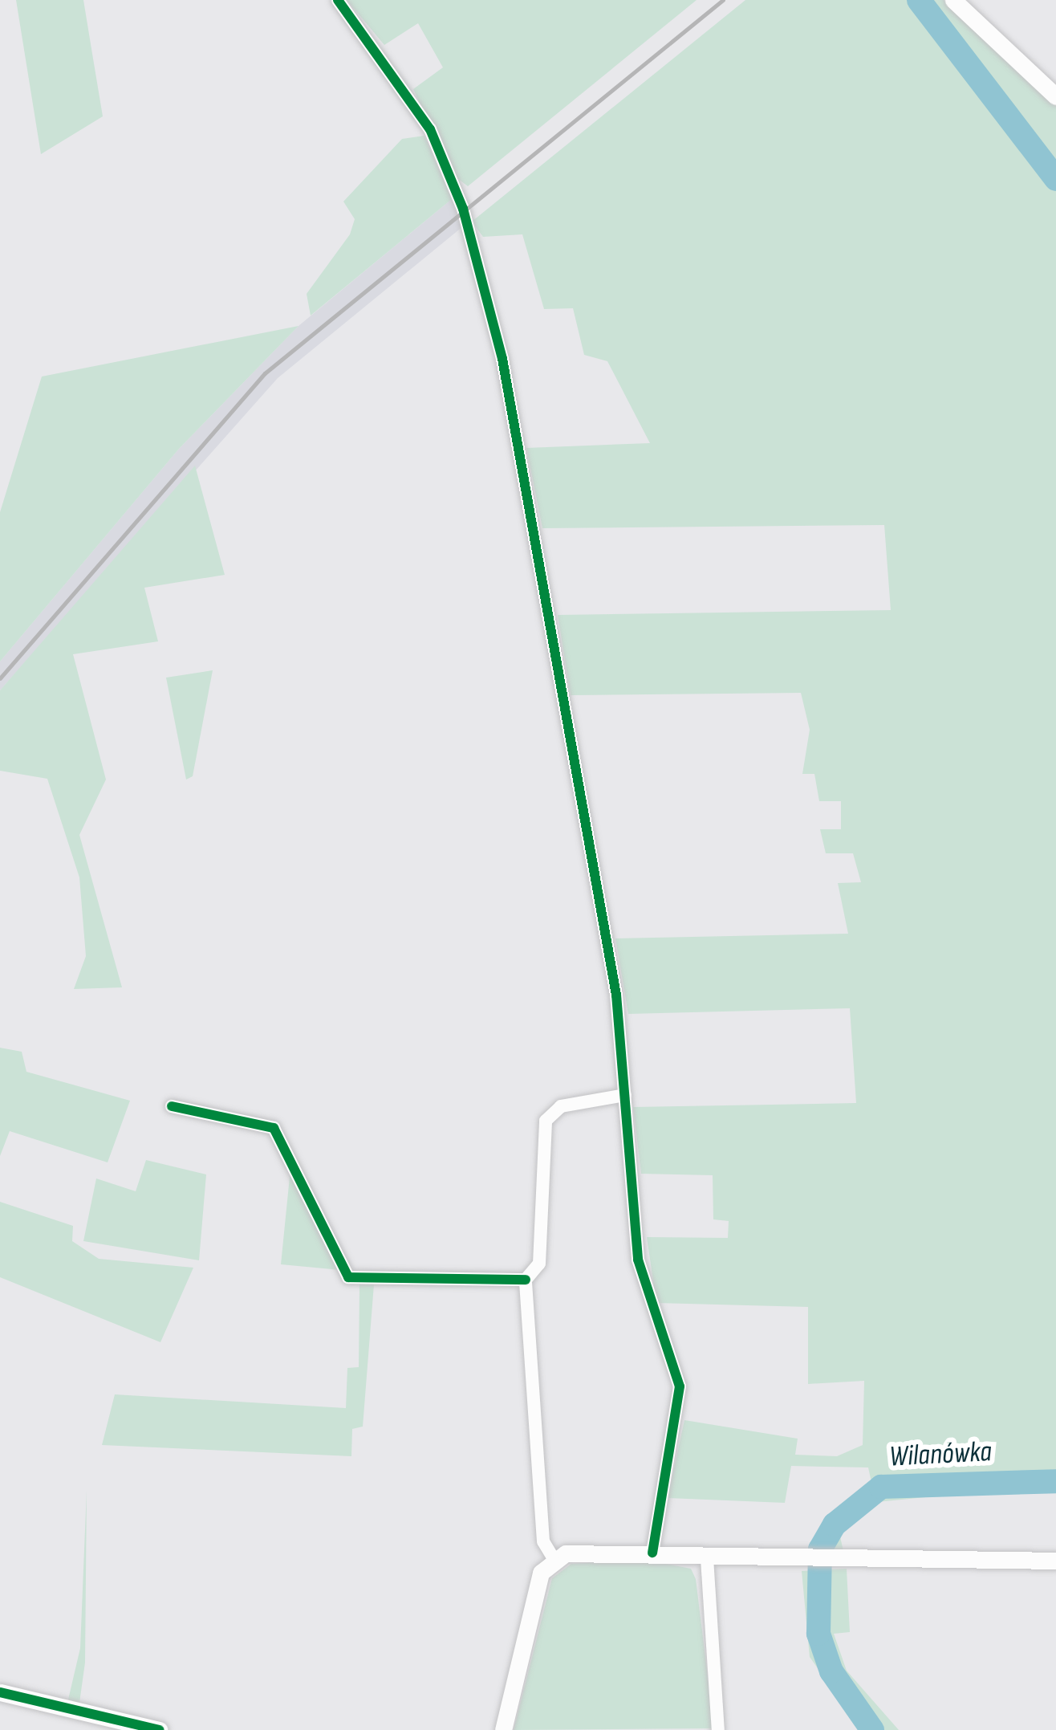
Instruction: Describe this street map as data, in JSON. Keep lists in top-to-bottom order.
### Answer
{
  "water": ["Wilanówka"]
}
